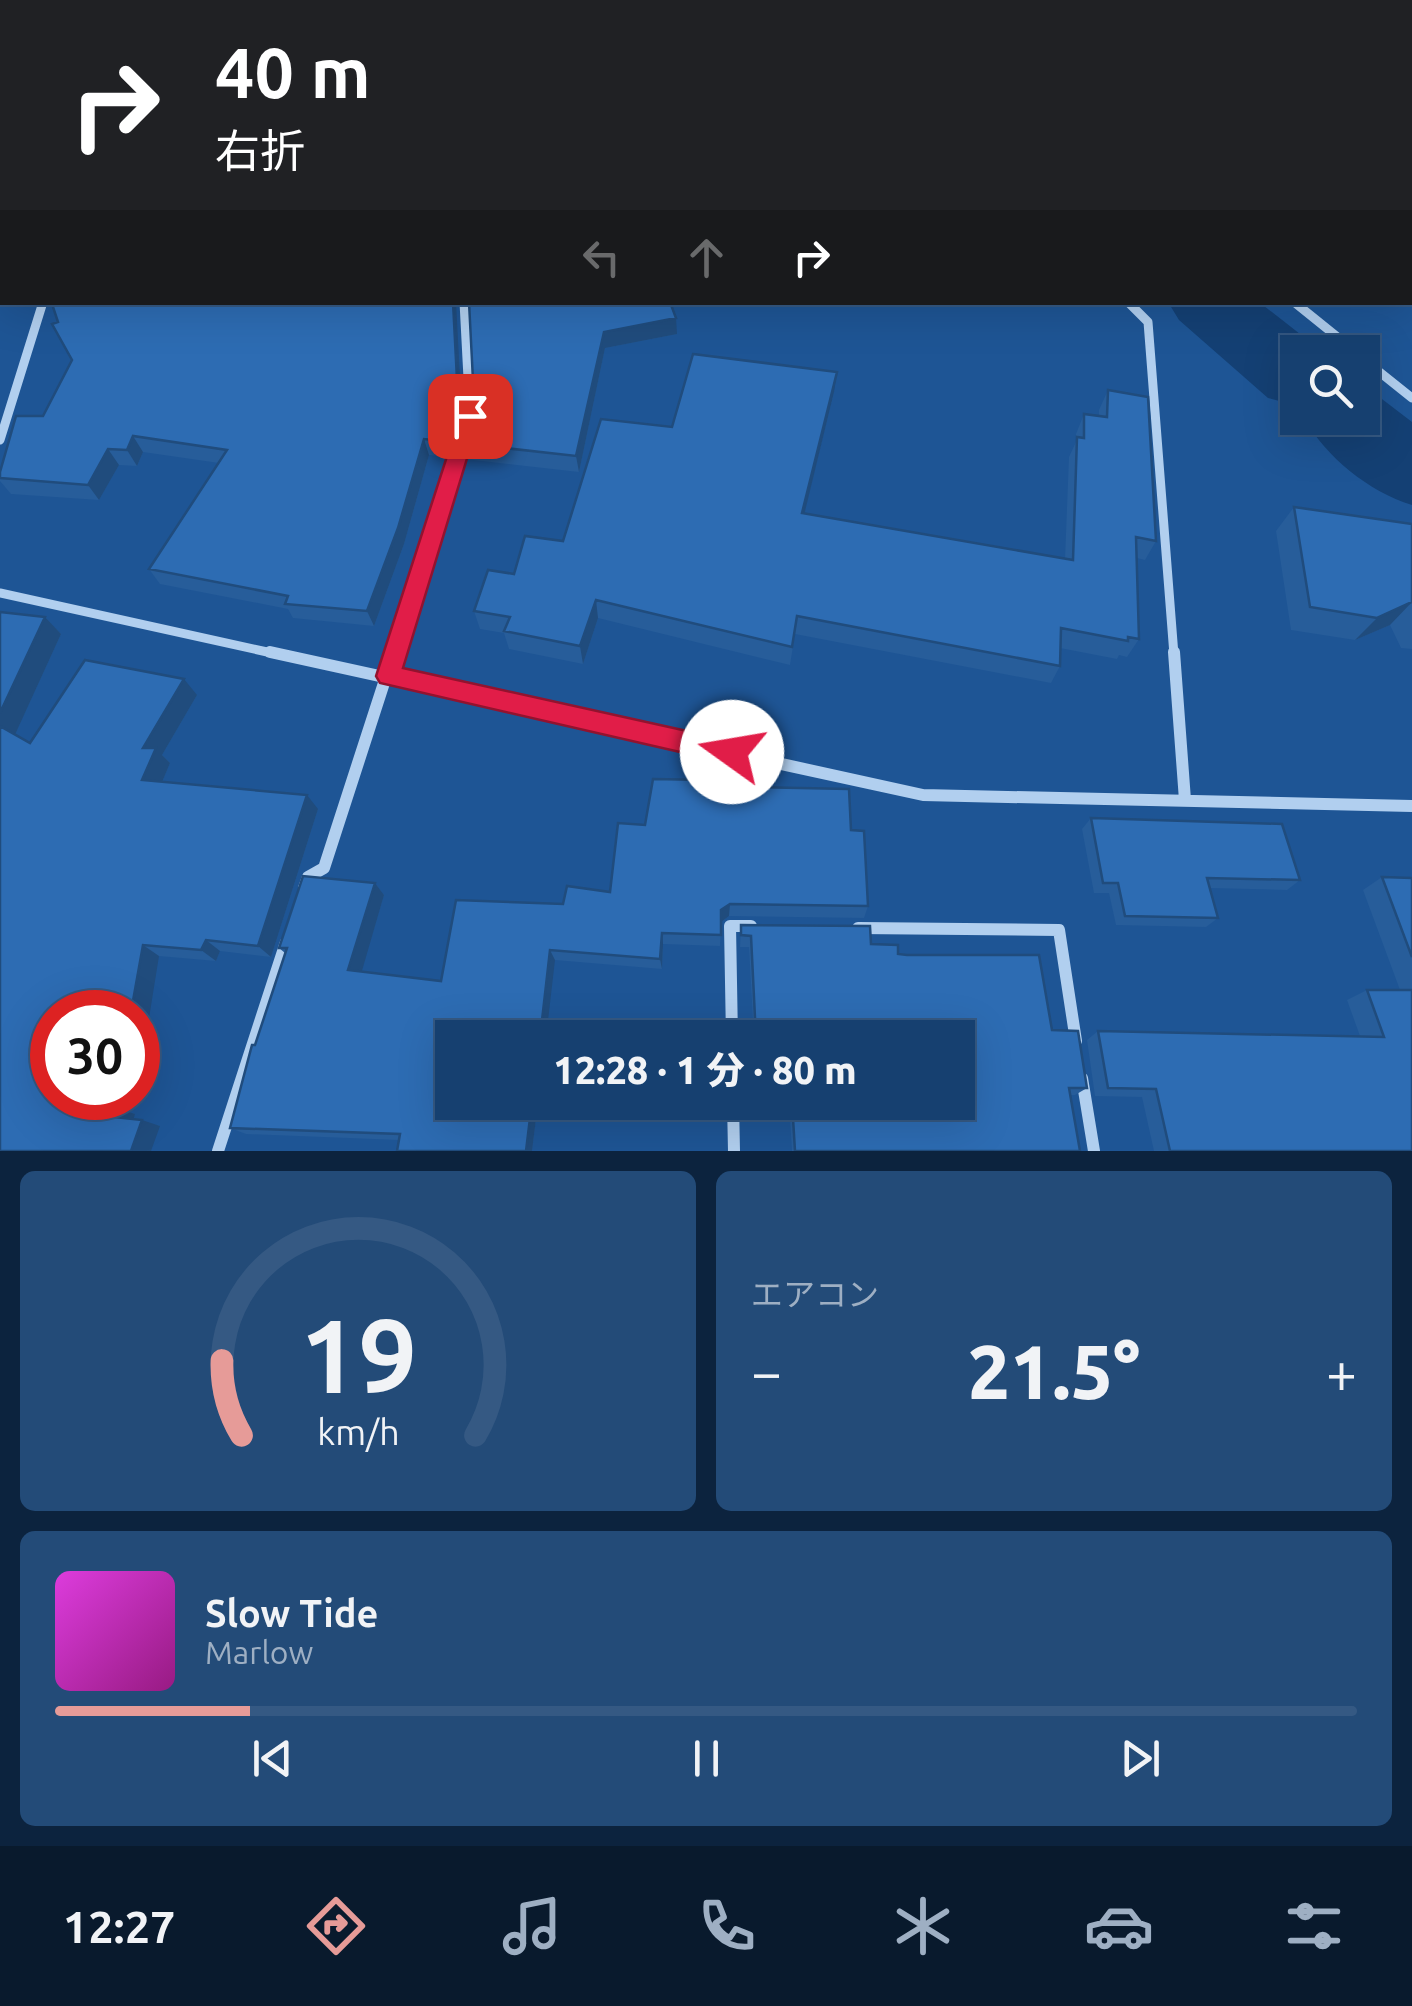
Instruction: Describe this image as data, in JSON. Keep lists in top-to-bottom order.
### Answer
{
  "page": {
    "turn": ["40 m", "右折"],
    "limit": "30",
    "trip": "12:28 · 1 分 · 80 m",
    "tile": "エアコン",
    "heat": ["−", "21.5°", "+"],
    "song": ["Slow Tide", "Marlow"],
    "tabs": "12:27",
    "gauge": ["19", "km/h"]
  }
}
